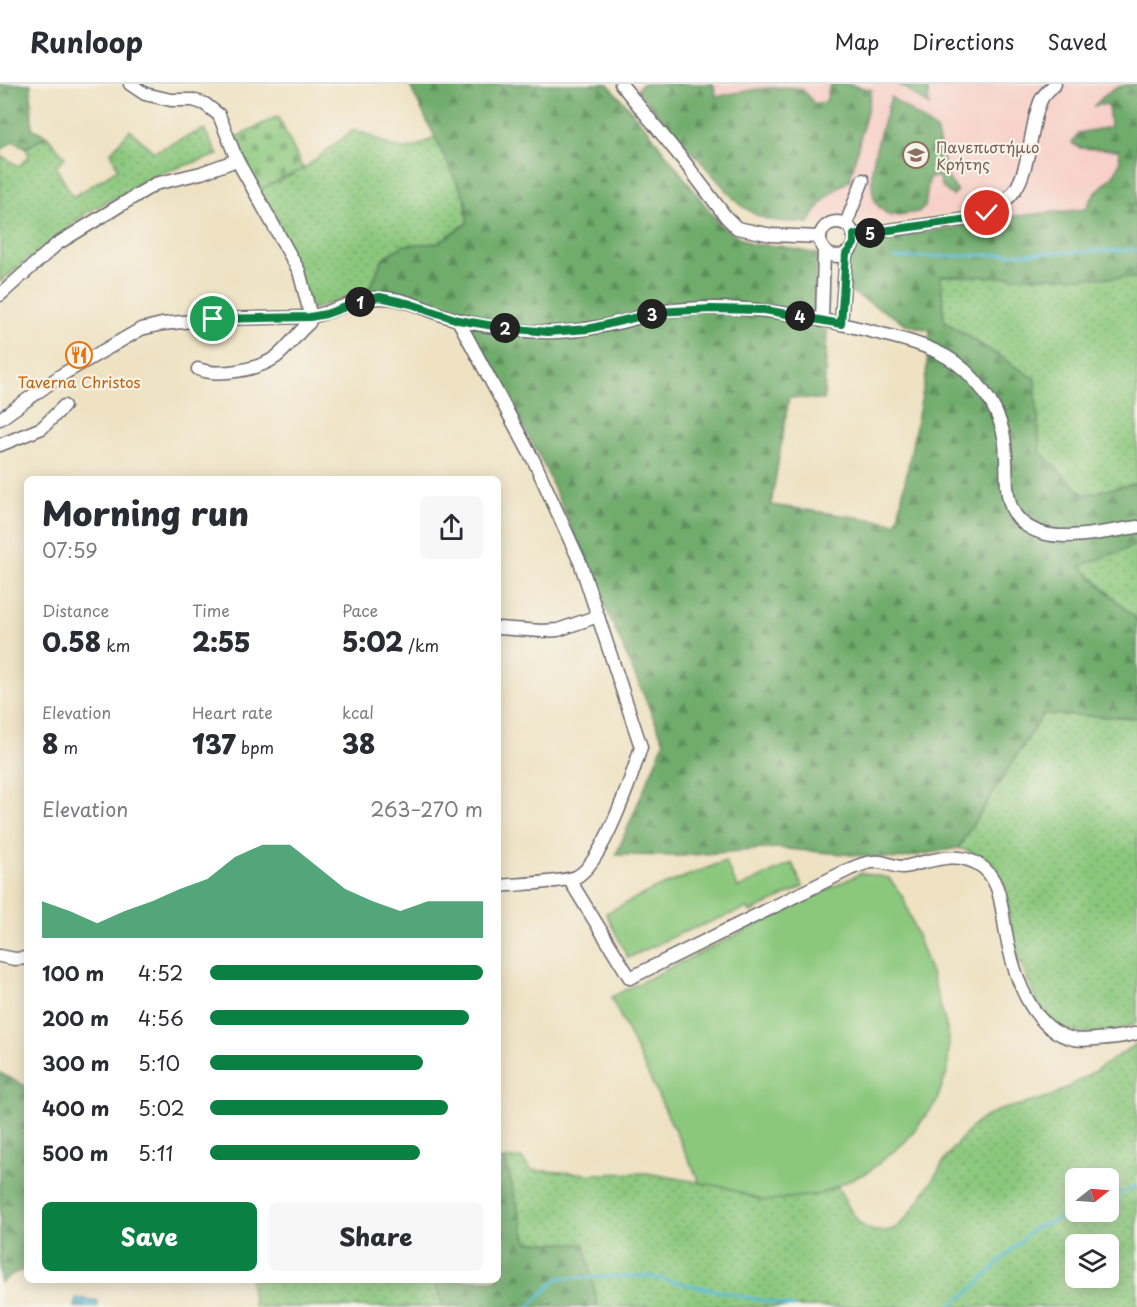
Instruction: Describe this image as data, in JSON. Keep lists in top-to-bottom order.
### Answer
{
  "places": {
    "school or university": ["Πανεπιστήμιο Κρήτης"],
    "restaurant": ["Taverna Christos"]
  },
  "north": "right",
  "page": {
    "header": "Runloop",
    "nav": ["Map", "Directions", "Saved"],
    "pins": [
      "5",
      "1",
      "3",
      "4",
      "2"
    ],
    "heading": ["Morning run", "07:59"],
    "stats": [
      ["Distance", "0.58 km"],
      ["Time", "2:55"],
      ["Pace", "5:02 /km"],
      ["Elevation", "8 m"],
      ["Heart rate", "137 bpm"],
      ["kcal", "38"]
    ],
    "chart": ["Elevation", "263–270 m"],
    "list": [
      {
        "name": "100 m",
        "note": "4:52"
      },
      {
        "name": "200 m",
        "note": "4:56"
      },
      {
        "name": "300 m",
        "note": "5:10"
      },
      {
        "name": "400 m",
        "note": "5:02"
      },
      {
        "name": "500 m",
        "note": "5:11"
      }
    ],
    "buttons": ["Save", "Share"]
  }
}
